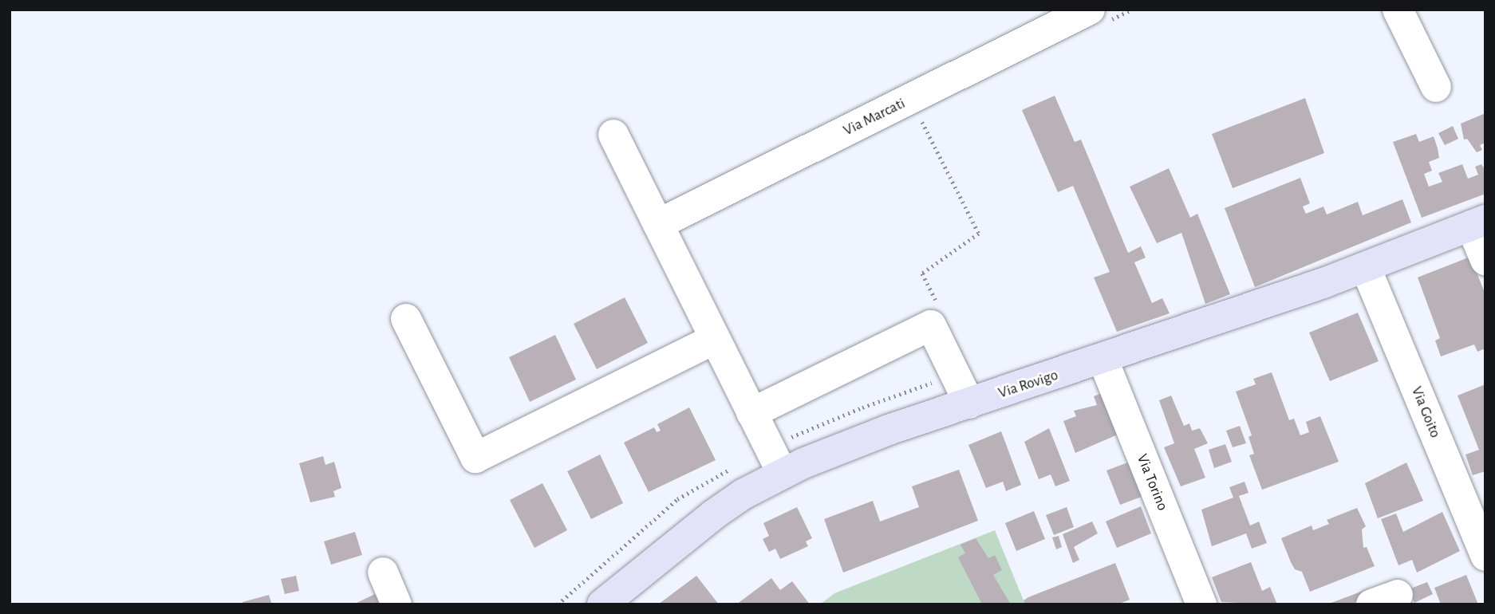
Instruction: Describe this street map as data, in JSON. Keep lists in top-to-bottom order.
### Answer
{
  "streets": {
    "main road": ["Via Rovigo"],
    "street": ["Via Marcati", "Via Goito", "Via Torino"]
  },
  "crossings": [
    ["Via Rovigo", "Via Goito"],
    ["Via Rovigo", "Via Torino"]
  ]
}
